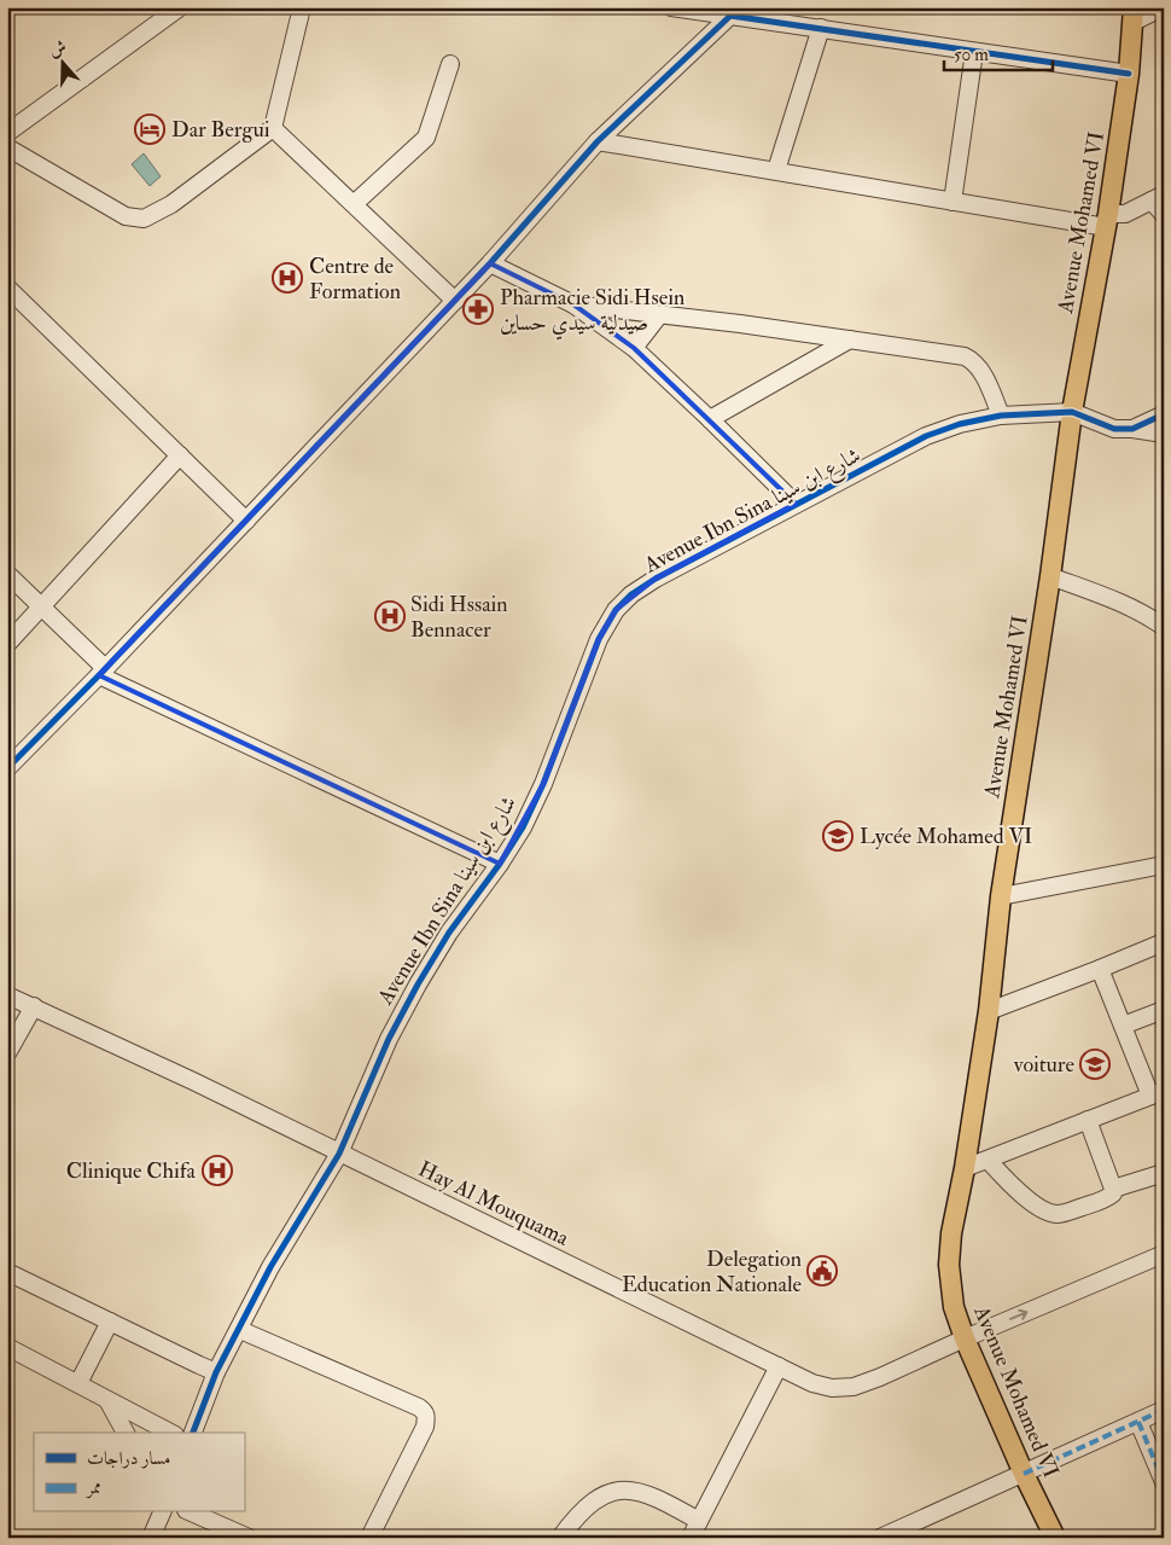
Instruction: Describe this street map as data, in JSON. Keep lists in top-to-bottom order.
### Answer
{
  "streets": {
    "main road": ["Avenue Mohamed VI"],
    "street": ["Avenue Ibn Sina شارع ابن سينا", "Hay Al Mouquama"]
  },
  "crossings": [
    ["Avenue Mohamed VI", "Avenue Ibn Sina شارع ابن سينا"],
    ["Avenue Mohamed VI", "Hay Al Mouquama"],
    ["Avenue Ibn Sina شارع ابن سينا", "Hay Al Mouquama"]
  ],
  "places": {
    "hotel": ["Dar Bergui"],
    "hospital": ["Centre de Formation", "Sidi Hssain Bennacer", "Clinique Chifa"],
    "pharmacy": ["Pharmacie Sidi Hsein صيدلية سيدي حساين"],
    "school or university": ["Lycée Mohamed VI", "voiture"],
    "public building": ["Delegation Education Nationale"]
  },
  "legend": ["مسار دراجات", "ممر"],
  "scale_bar": "50 m",
  "north": "top"
}
